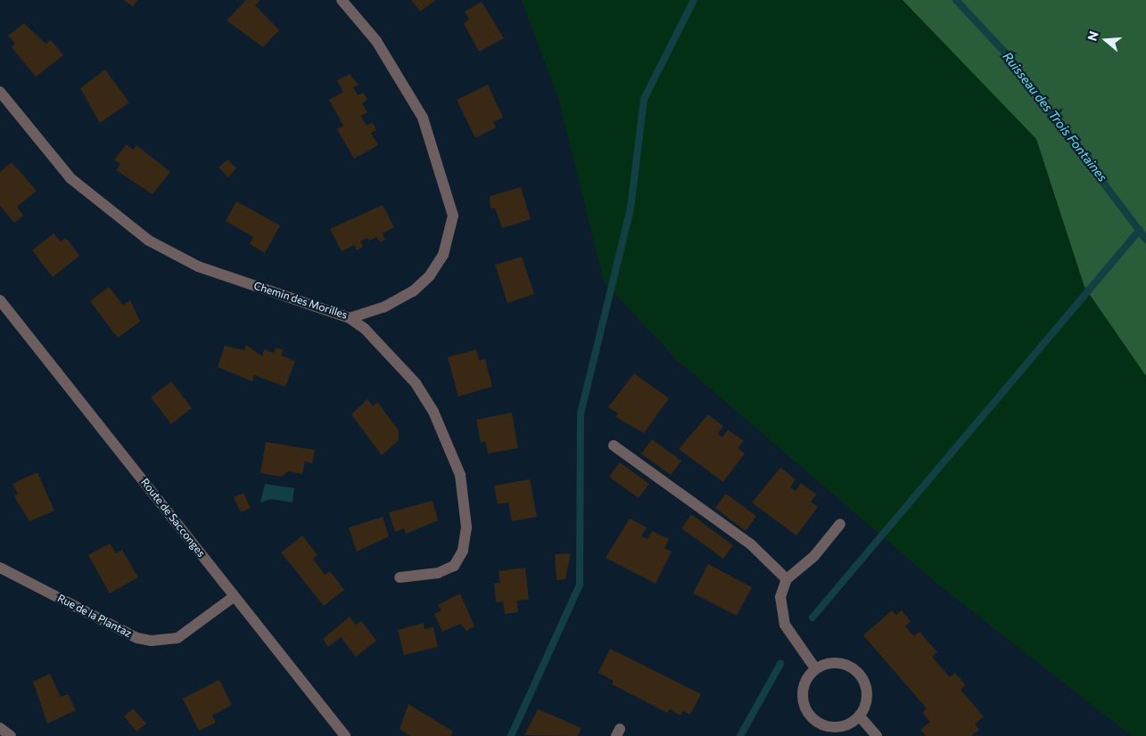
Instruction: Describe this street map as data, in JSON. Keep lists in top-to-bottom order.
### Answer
{
  "streets": {
    "street": ["Chemin des Morilles", "Route de Sacconges", "Rue de la Plantaz"]
  },
  "crossings": [
    ["Route de Sacconges", "Rue de la Plantaz"]
  ],
  "water": ["Ruisseau des Trois Fontaines"],
  "north": "left"
}
